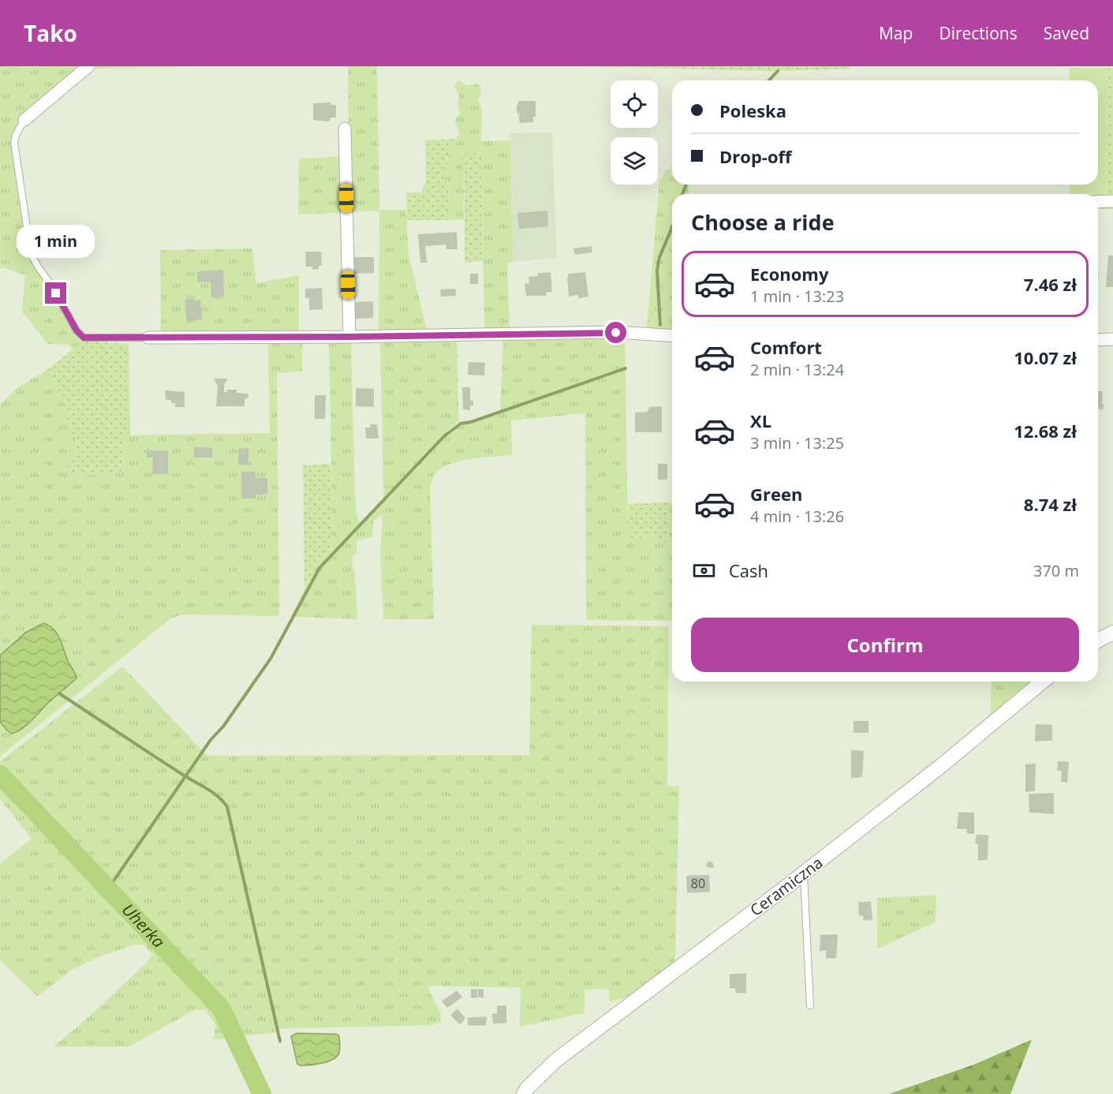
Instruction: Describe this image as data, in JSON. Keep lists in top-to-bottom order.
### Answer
{
  "streets": {
    "street": ["Ceramiczna"]
  },
  "water": ["Uherka"],
  "house_numbers": ["80"],
  "page": {
    "header": "Tako",
    "nav": ["Map", "Directions", "Saved"],
    "banner": ["Poleska", "Drop-off"],
    "heading": "Choose a ride",
    "bubble": "1 min",
    "list": [
      {
        "name": "Economy",
        "note": "1 min · 13:23",
        "value": "7.46 zł"
      },
      {
        "name": "Comfort",
        "note": "2 min · 13:24",
        "value": "10.07 zł"
      },
      {
        "name": "XL",
        "note": "3 min · 13:25",
        "value": "12.68 zł"
      },
      {
        "name": "Green",
        "note": "4 min · 13:26",
        "value": "8.74 zł"
      }
    ],
    "pay": ["Cash", "370 m"],
    "buttons": "Confirm"
  }
}
